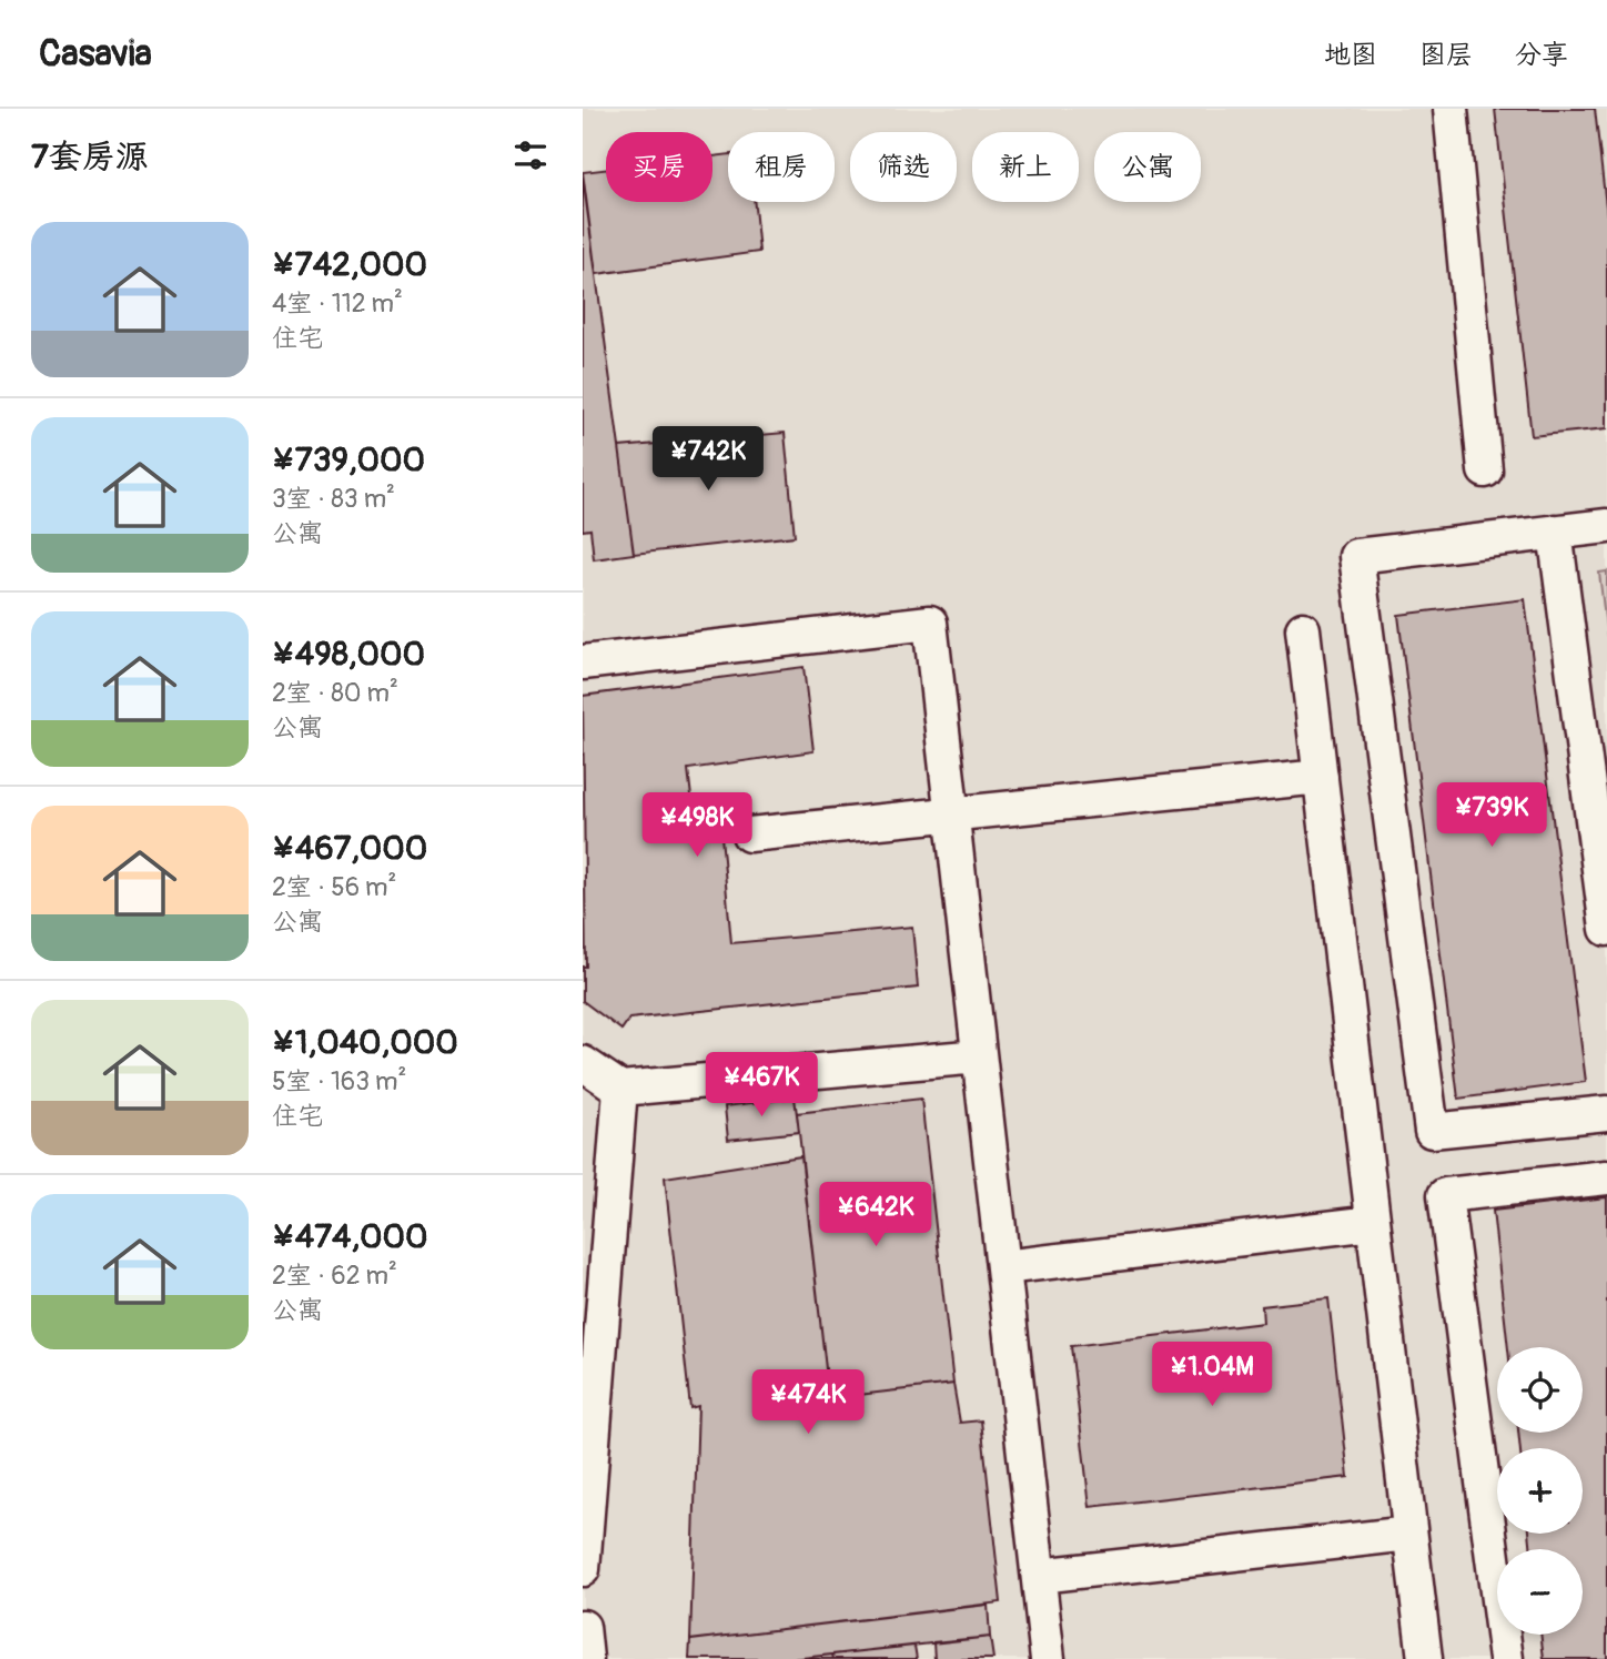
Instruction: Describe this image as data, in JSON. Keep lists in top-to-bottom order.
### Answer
{
  "page": {
    "header": "Casavia",
    "nav": ["地图", "图层", "分享"],
    "heading": "7套房源",
    "chip": [
      "买房",
      "租房",
      "筛选",
      "新上",
      "公寓"
    ],
    "list": [
      {
        "name": "¥742,000",
        "note": "4室 · 112 m² · 住宅"
      },
      {
        "name": "¥739,000",
        "note": "3室 · 83 m² · 公寓"
      },
      {
        "name": "¥498,000",
        "note": "2室 · 80 m² · 公寓"
      },
      {
        "name": "¥467,000",
        "note": "2室 · 56 m² · 公寓"
      },
      {
        "name": "¥1,040,000",
        "note": "5室 · 163 m² · 住宅"
      },
      {
        "name": "¥474,000",
        "note": "2室 · 62 m² · 公寓"
      }
    ],
    "price": [
      "¥742K",
      "¥739K",
      "¥498K",
      "¥467K",
      "¥642K",
      "¥1.04M",
      "¥474K"
    ],
    "map_buttons": ["+", "−"]
  }
}
